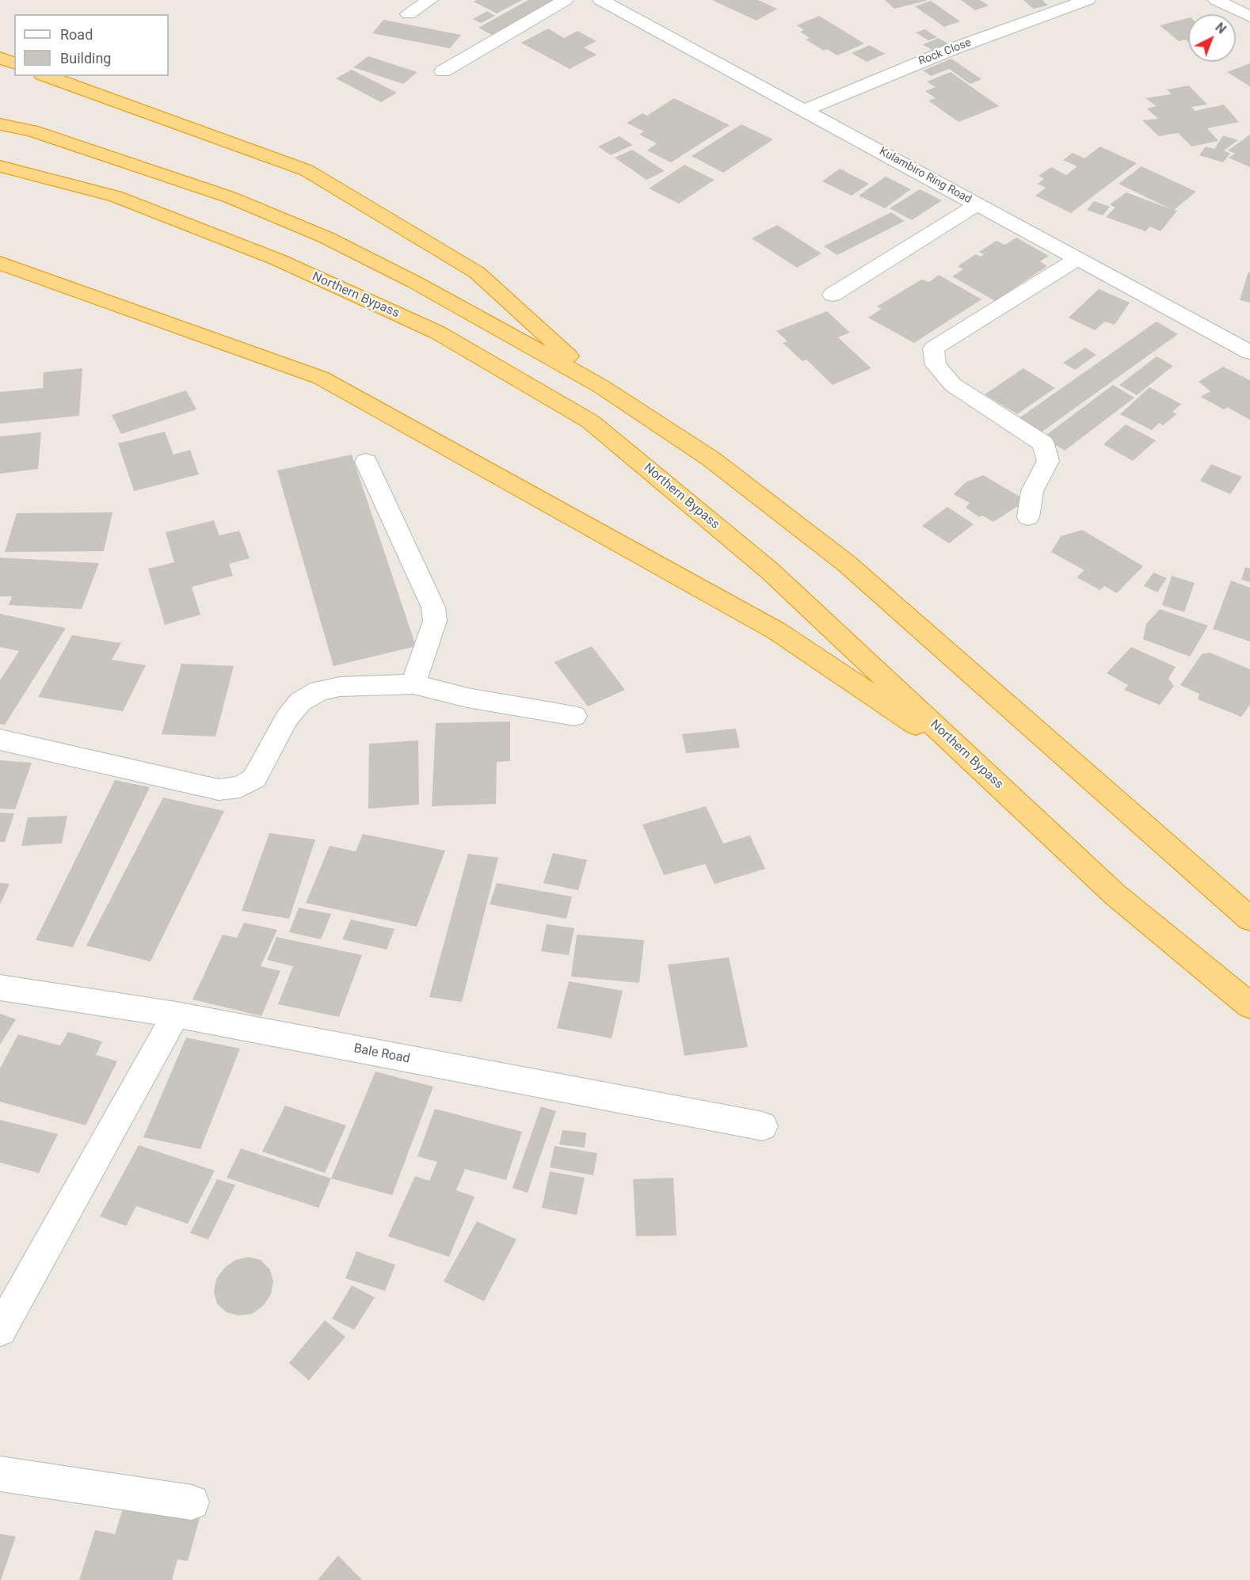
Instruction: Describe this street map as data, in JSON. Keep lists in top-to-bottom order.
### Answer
{
  "streets": {
    "highway": ["Northern Bypass"],
    "street": ["Rock Close", "Kulambiro Ring Road", "Bale Road"]
  },
  "crossings": [
    ["Rock Close", "Kulambiro Ring Road"]
  ],
  "legend": ["Road", "Building"],
  "north": "top right"
}
